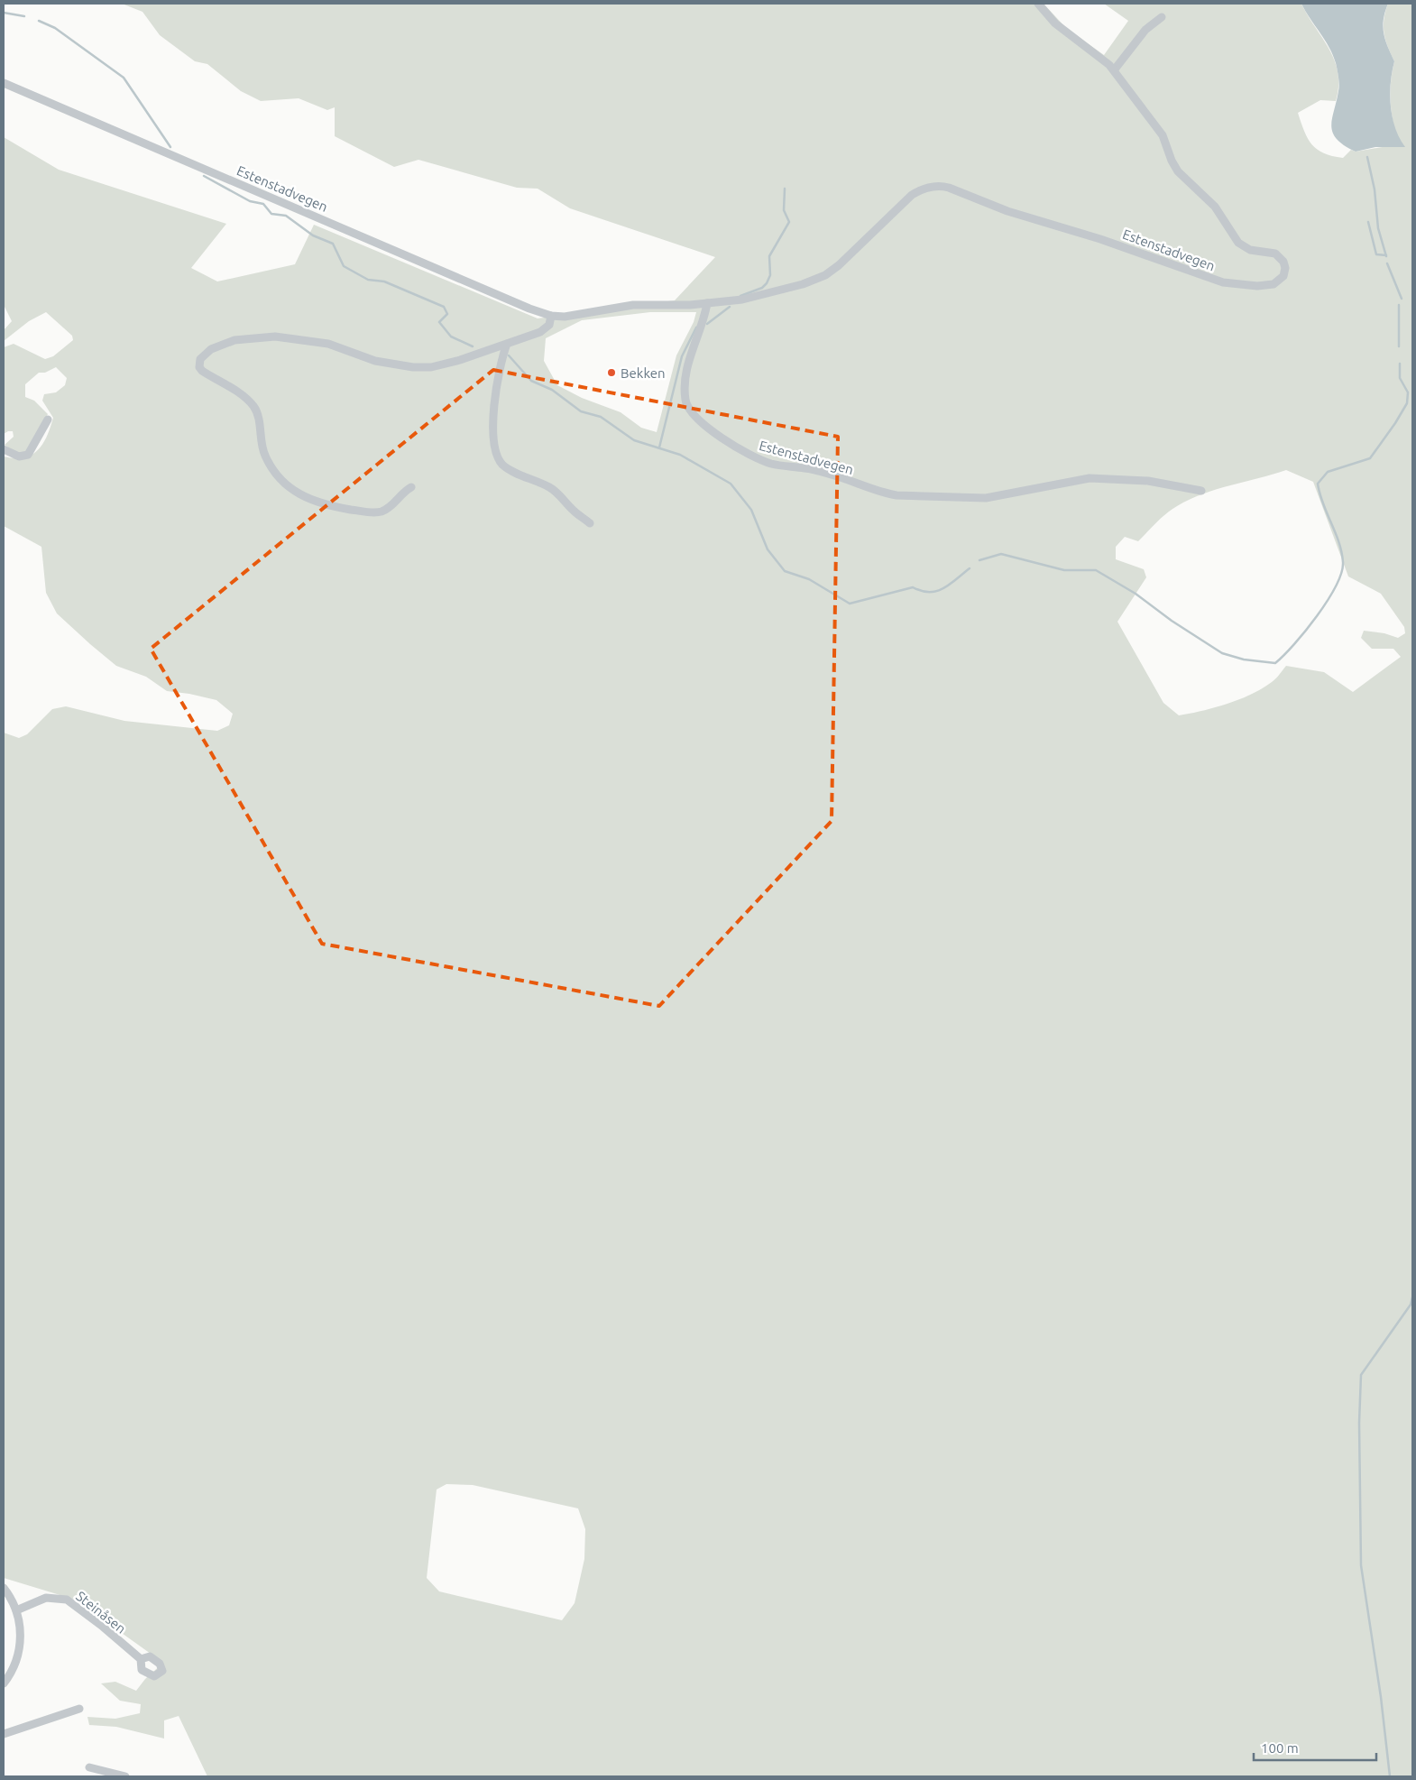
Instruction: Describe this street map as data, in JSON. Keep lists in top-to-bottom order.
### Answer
{
  "streets": {
    "street": ["Estenstadvegen", "Steinåsen"]
  },
  "places": ["Bekken"],
  "scale_bar": "100 m"
}
